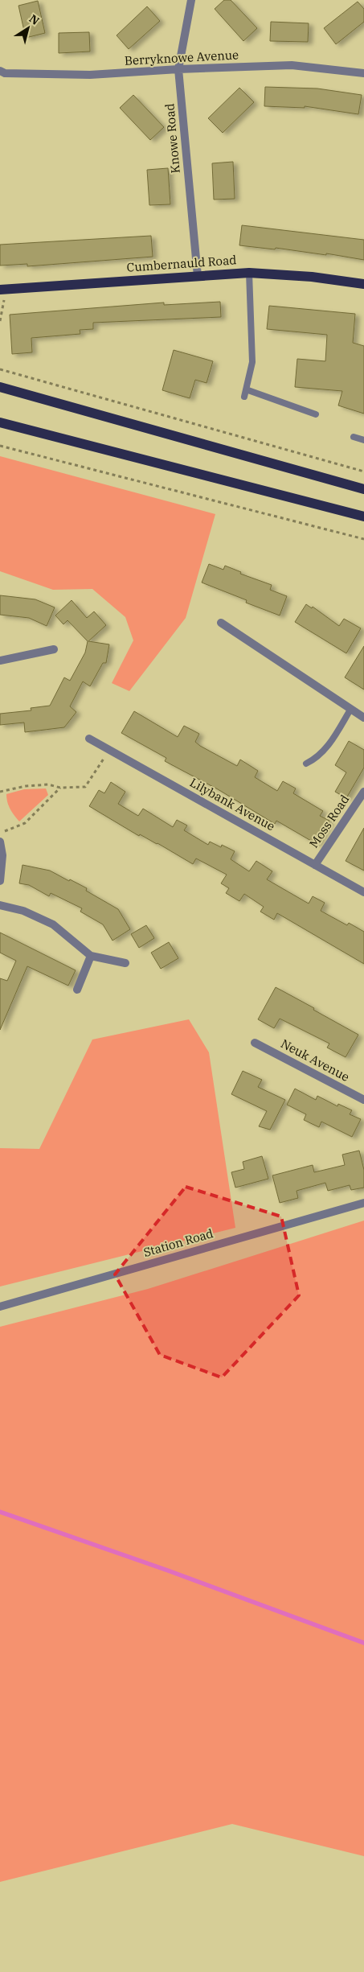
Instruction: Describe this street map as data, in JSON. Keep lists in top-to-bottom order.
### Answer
{
  "streets": {
    "main road": ["Cumbernauld Road"],
    "street": [
      "Berryknowe Avenue",
      "Knowe Road",
      "Lilybank Avenue",
      "Moss Road",
      "Neuk Avenue",
      "Station Road"
    ]
  },
  "crossings": [
    ["Berryknowe Avenue", "Knowe Road"],
    ["Knowe Road", "Cumbernauld Road"],
    ["Lilybank Avenue", "Moss Road"]
  ],
  "north": "top right"
}
